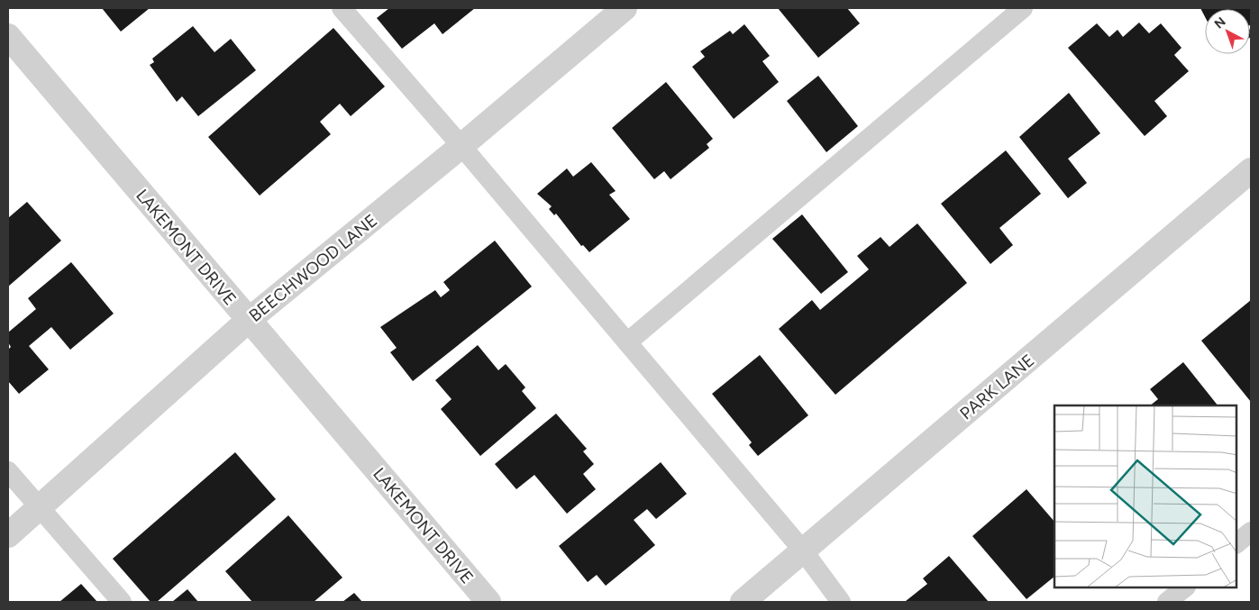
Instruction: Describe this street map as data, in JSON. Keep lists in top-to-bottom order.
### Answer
{
  "streets": {
    "street": ["LAKEMONT DRIVE", "BEECHWOOD LANE", "PARK LANE"]
  },
  "crossings": [
    ["LAKEMONT DRIVE", "BEECHWOOD LANE"]
  ],
  "north": "top left"
}
